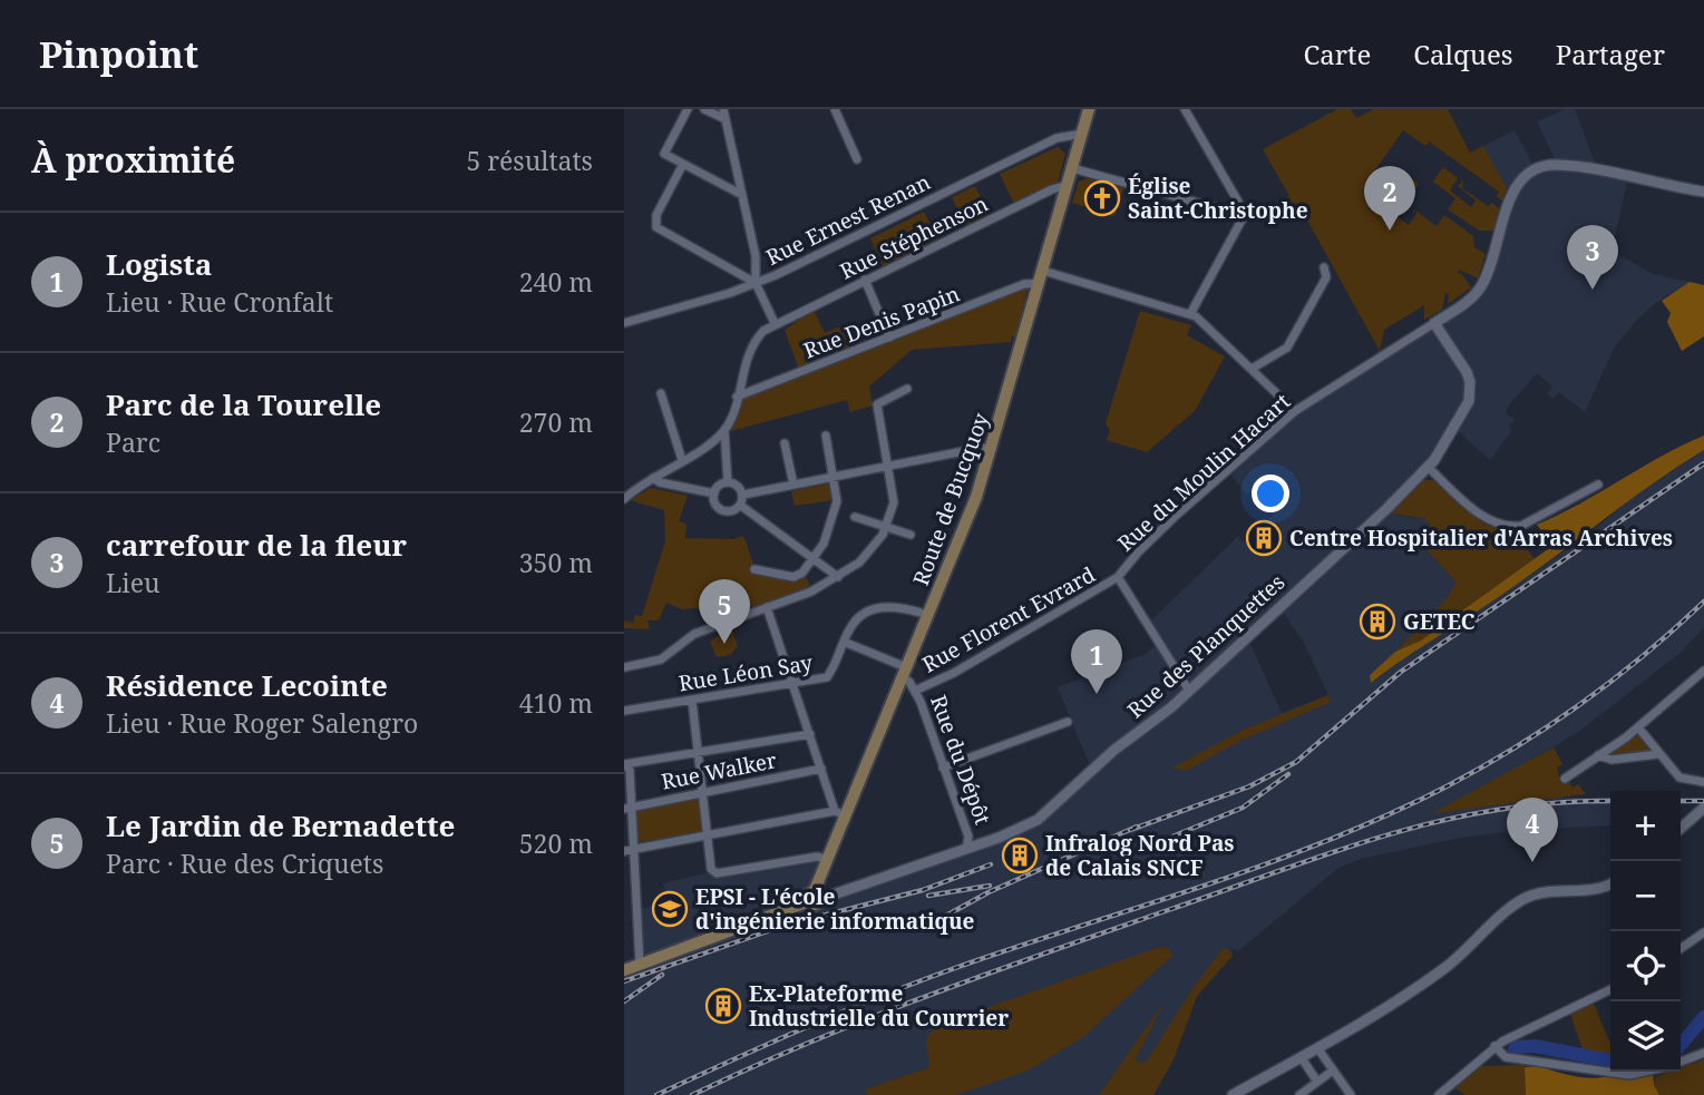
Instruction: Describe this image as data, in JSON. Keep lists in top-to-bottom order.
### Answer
{
  "streets": {
    "main road": ["Route de Bucquoy", "Rue du Dépôt"],
    "street": [
      "Rue Ernest Renan",
      "Rue Stéphenson",
      "Rue Denis Papin",
      "Rue du Moulin Hacart",
      "Rue Florent Evrard",
      "Rue des Planquettes",
      "Rue Léon Say",
      "Rue Walker"
    ]
  },
  "crossings": [
    ["Rue Ernest Renan", "Route de Bucquoy"],
    ["Rue Stéphenson", "Route de Bucquoy"],
    ["Rue Denis Papin", "Route de Bucquoy"],
    ["Rue du Moulin Hacart", "Rue Florent Evrard"],
    ["Rue du Moulin Hacart", "Rue des Planquettes"],
    ["Route de Bucquoy", "Rue Léon Say"],
    ["Route de Bucquoy", "Rue du Dépôt"],
    ["Rue Florent Evrard", "Rue du Dépôt"],
    ["Rue des Planquettes", "Rue du Dépôt"]
  ],
  "places": {
    "church": ["Église Saint-Christophe"],
    "building": [
      "Centre Hospitalier d'Arras Archives",
      "GETEC",
      "Infralog Nord Pas de Calais SNCF",
      "Ex-Plateforme Industrielle du Courrier"
    ],
    "school or university": ["EPSI - L'école d'ingénierie informatique"]
  },
  "page": {
    "header": "Pinpoint",
    "nav": ["Carte", "Calques", "Partager"],
    "heading": ["À proximité", "5 résultats"],
    "pins": [
      "2",
      "3",
      "5",
      "1",
      "4"
    ],
    "list": [
      {
        "mark": "1",
        "name": "Logista",
        "note": "Lieu · Rue Cronfalt",
        "value": "240 m"
      },
      {
        "mark": "2",
        "name": "Parc de la Tourelle",
        "note": "Parc",
        "value": "270 m"
      },
      {
        "mark": "3",
        "name": "carrefour de la fleur",
        "note": "Lieu",
        "value": "350 m"
      },
      {
        "mark": "4",
        "name": "Résidence Lecointe",
        "note": "Lieu · Rue Roger Salengro",
        "value": "410 m"
      },
      {
        "mark": "5",
        "name": "Le Jardin de Bernadette",
        "note": "Parc · Rue des Criquets",
        "value": "520 m"
      }
    ],
    "map_buttons": ["+", "−"]
  }
}
